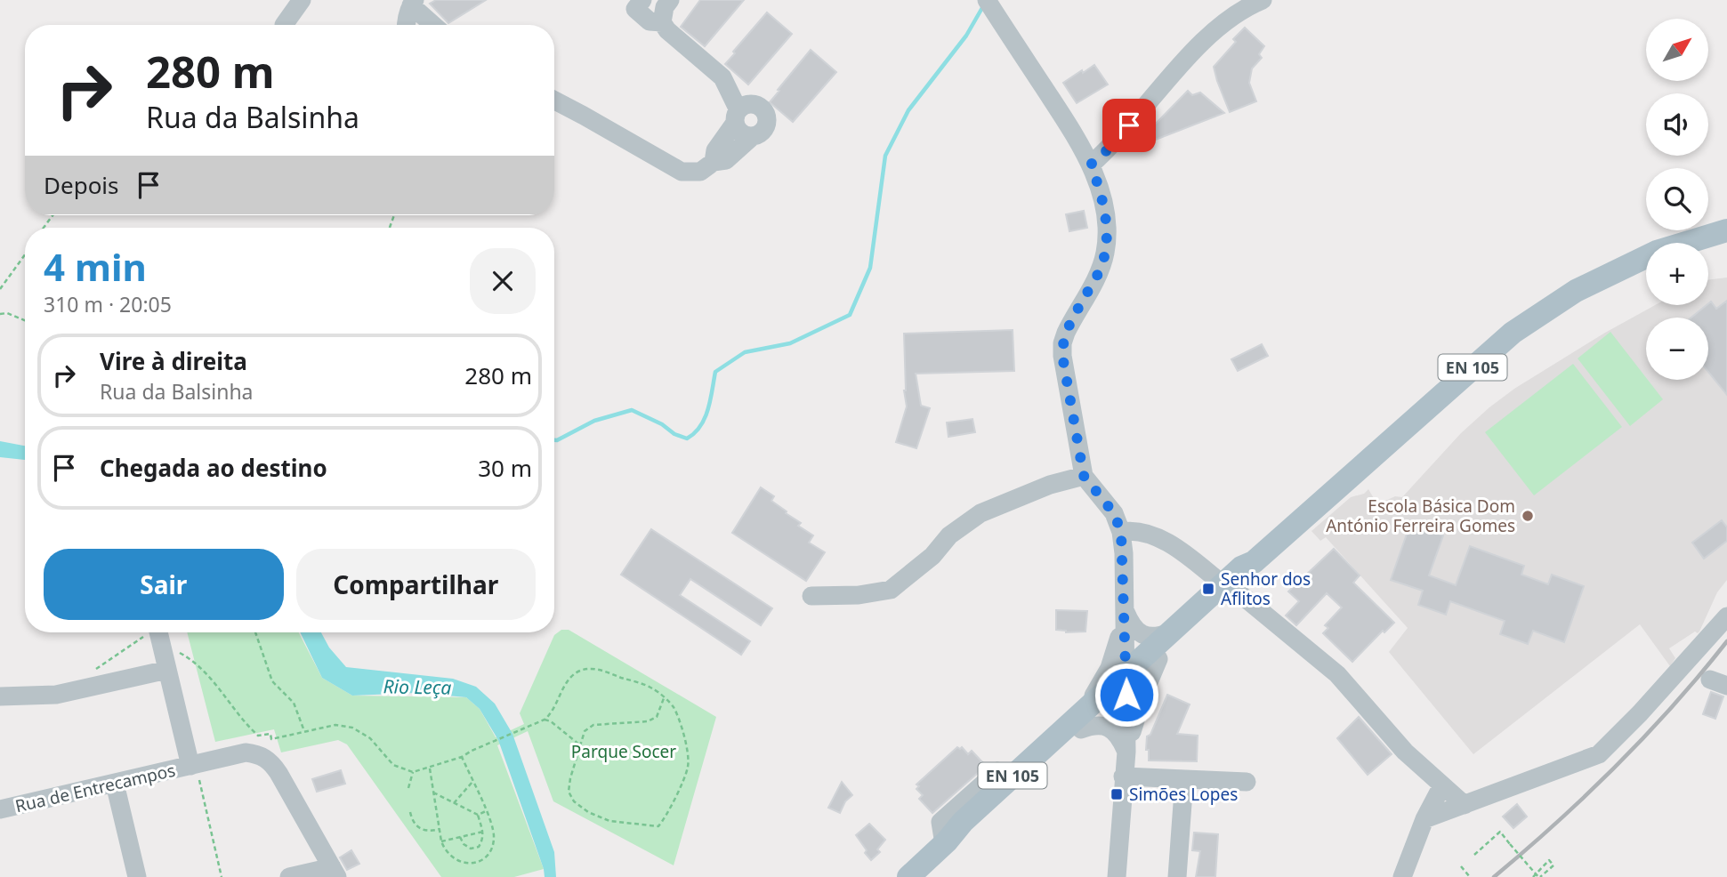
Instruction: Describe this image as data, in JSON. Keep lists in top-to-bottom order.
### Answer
{
  "streets": {
    "main road": ["EN 105"],
    "street": ["Rua de Entrecampos"]
  },
  "water": ["Rio Leça"],
  "parks": ["Parque Socer"],
  "places": {
    "other": ["Escola Básica Dom António Ferreira Gomes"],
    "transit": ["Senhor dos Aflitos", "Simões Lopes"]
  },
  "north": "top right",
  "page": {
    "map_buttons": ["+", "−"],
    "turn": ["280 m", "Rua da Balsinha"],
    "then": "Depois",
    "heading": ["4 min", "310 m · 20:05"],
    "list": [
      {
        "name": "Vire à direita",
        "note": "Rua da Balsinha",
        "value": "280 m"
      },
      {
        "name": "Chegada ao destino",
        "value": "30 m"
      }
    ],
    "buttons": ["Sair", "Compartilhar"]
  }
}
